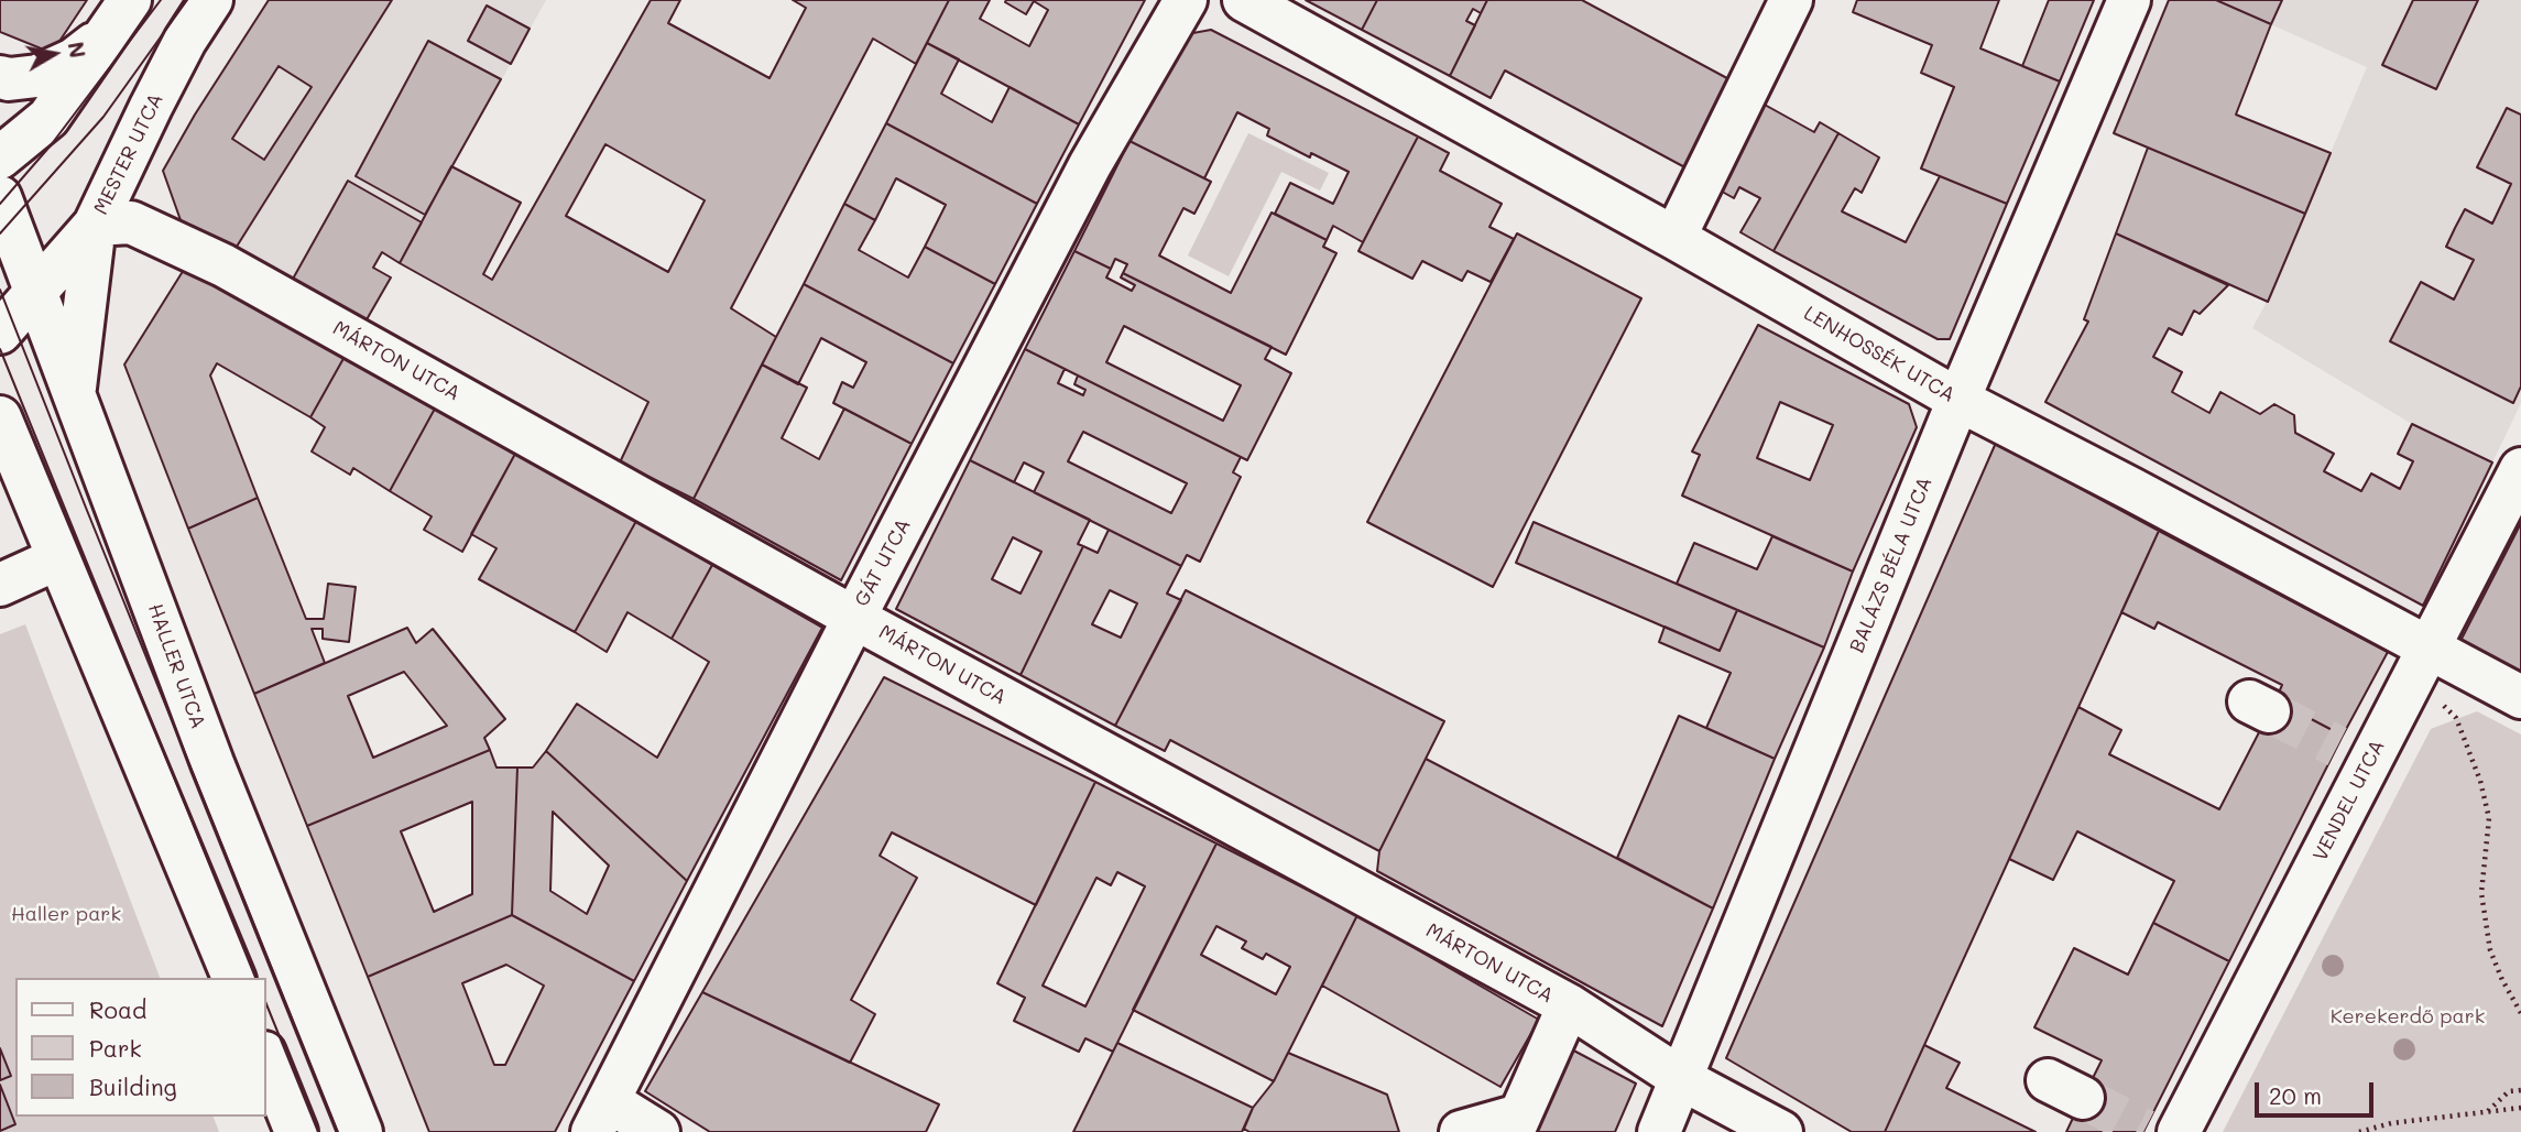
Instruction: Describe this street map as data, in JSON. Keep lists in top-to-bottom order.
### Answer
{
  "streets": {
    "street": [
      "MESTER UTCA",
      "LENHOSSÉK UTCA",
      "MÁRTON UTCA",
      "GÁT UTCA",
      "BALÁZS BÉLA UTCA",
      "HALLER UTCA",
      "VENDEL UTCA"
    ]
  },
  "crossings": [
    ["MESTER UTCA", "MÁRTON UTCA"],
    ["MESTER UTCA", "HALLER UTCA"],
    ["LENHOSSÉK UTCA", "BALÁZS BÉLA UTCA"],
    ["LENHOSSÉK UTCA", "VENDEL UTCA"],
    ["MÁRTON UTCA", "GÁT UTCA"],
    ["MÁRTON UTCA", "BALÁZS BÉLA UTCA"]
  ],
  "parks": ["Haller park", "Kerekerdő park"],
  "legend": ["Road", "Park", "Building"],
  "scale_bar": "20 m",
  "north": "right"
}
